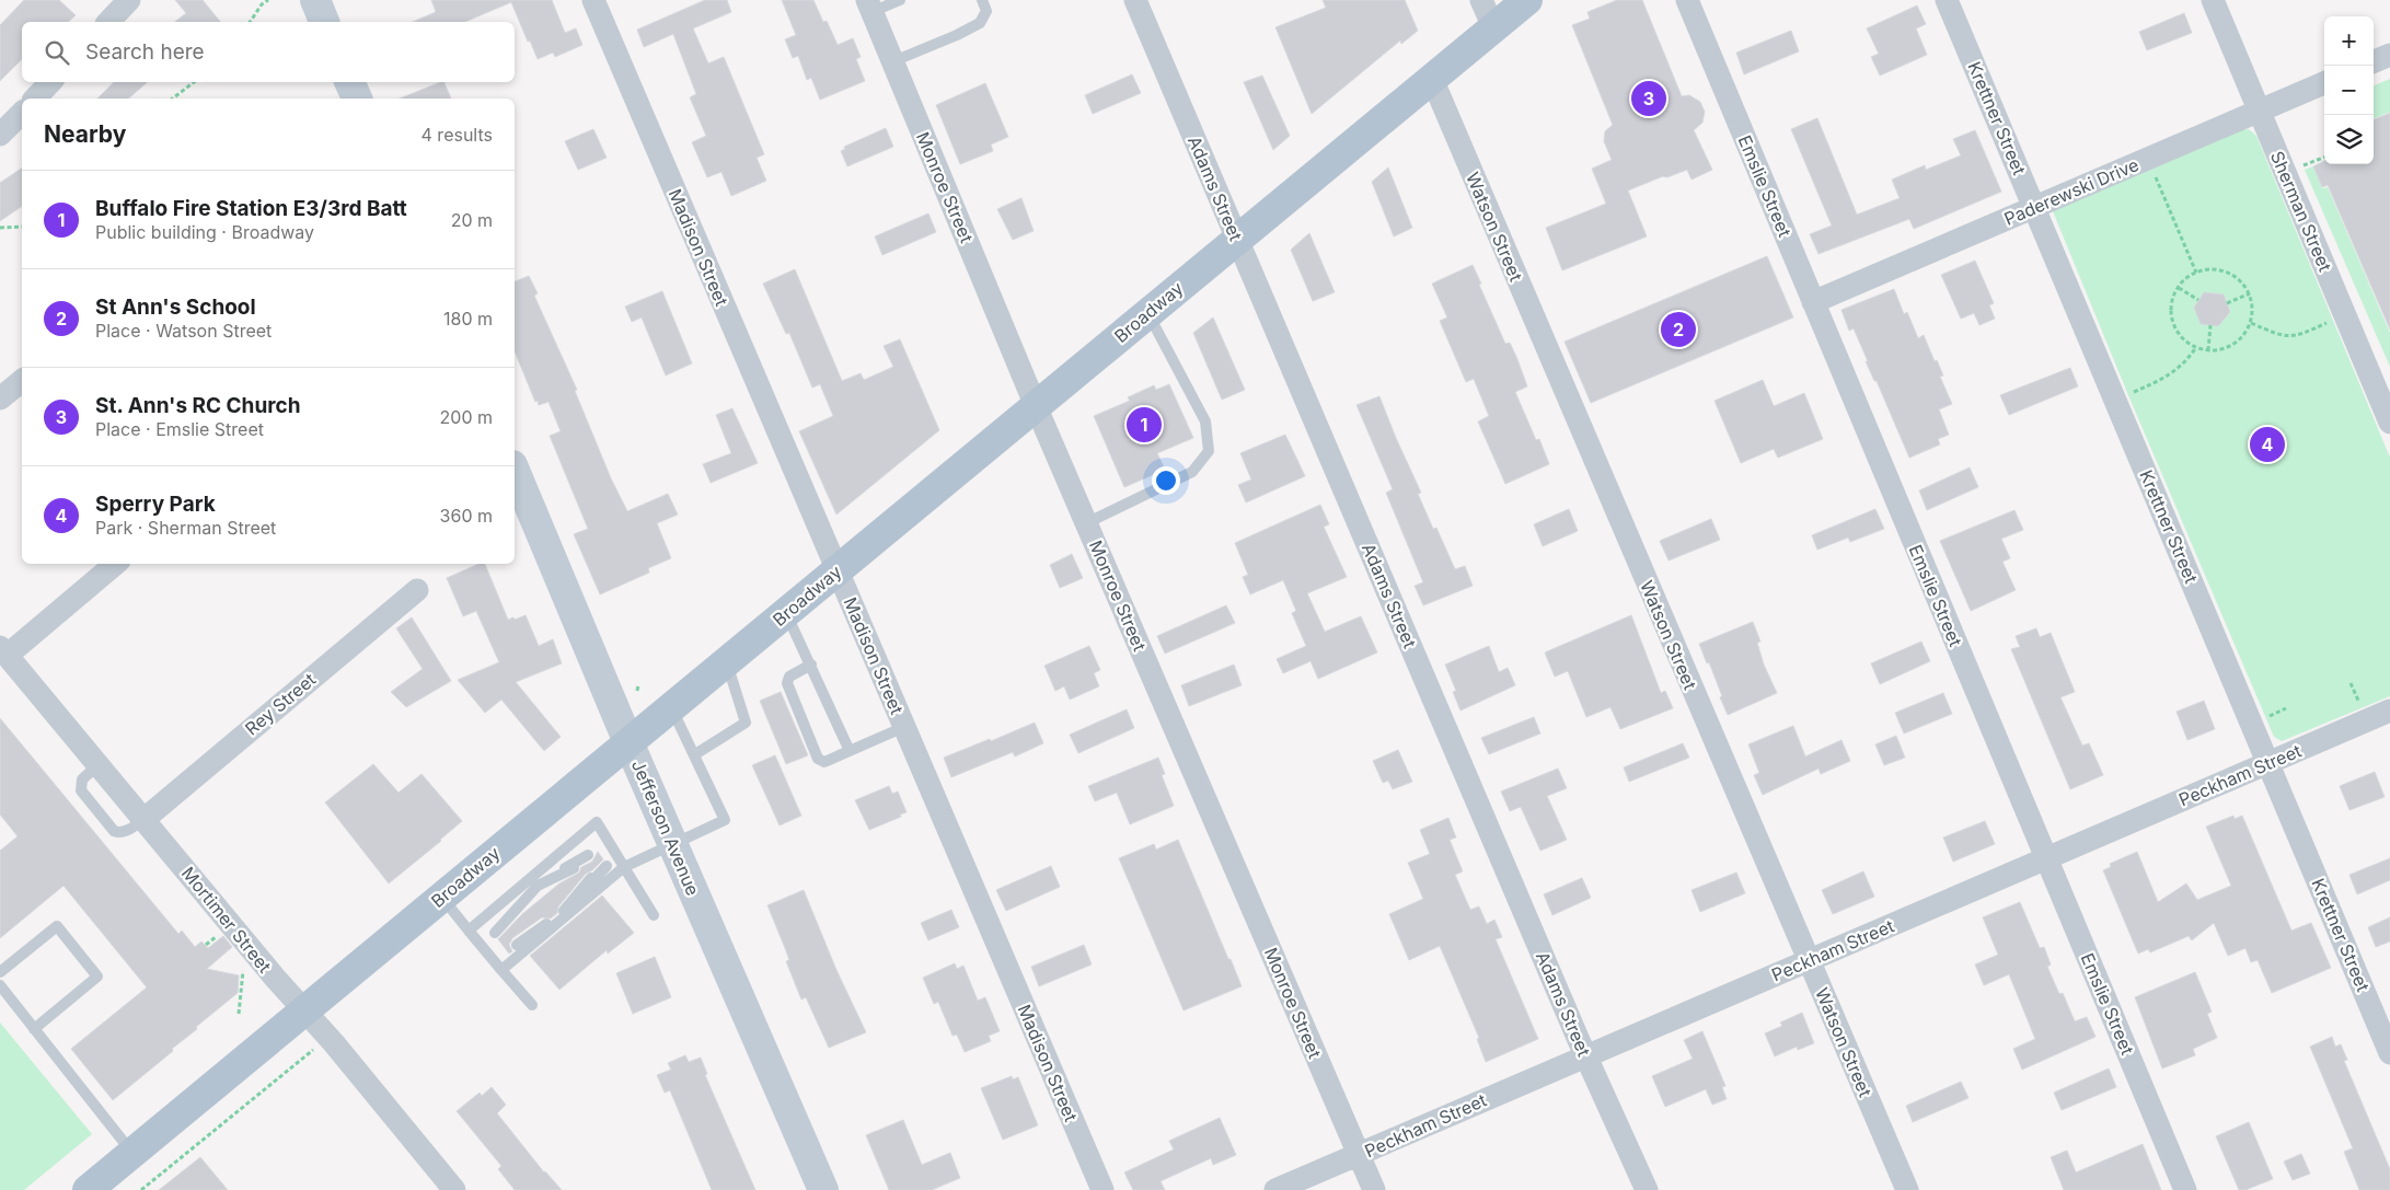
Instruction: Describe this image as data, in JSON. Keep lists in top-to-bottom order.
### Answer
{
  "streets": {
    "main road": ["Broadway"],
    "street": [
      "Krettner Street",
      "Emslie Street",
      "Monroe Street",
      "Adams Street",
      "Paderewski Drive",
      "Sherman Street",
      "Watson Street",
      "Madison Street",
      "Rey Street",
      "Peckham Street",
      "Jefferson Avenue",
      "Mortimer Street"
    ]
  },
  "crossings": [
    ["Krettner Street", "Paderewski Drive"],
    ["Krettner Street", "Peckham Street"],
    ["Emslie Street", "Paderewski Drive"],
    ["Emslie Street", "Peckham Street"],
    ["Monroe Street", "Broadway"],
    ["Monroe Street", "Peckham Street"],
    ["Adams Street", "Broadway"],
    ["Adams Street", "Peckham Street"],
    ["Paderewski Drive", "Sherman Street"],
    ["Watson Street", "Broadway"],
    ["Watson Street", "Peckham Street"],
    ["Madison Street", "Broadway"],
    ["Broadway", "Jefferson Avenue"],
    ["Broadway", "Mortimer Street"],
    ["Rey Street", "Mortimer Street"]
  ],
  "page": {
    "map_buttons": ["+", "−"],
    "search": "Search here",
    "pins": [
      "3",
      "2",
      "1",
      "4"
    ],
    "heading": ["Nearby", "4 results"],
    "list": [
      {
        "mark": "1",
        "name": "Buffalo Fire Station E3/3rd Batt",
        "note": "Public building · Broadway",
        "value": "20 m"
      },
      {
        "mark": "2",
        "name": "St Ann's School",
        "note": "Place · Watson Street",
        "value": "180 m"
      },
      {
        "mark": "3",
        "name": "St. Ann's RC Church",
        "note": "Place · Emslie Street",
        "value": "200 m"
      },
      {
        "mark": "4",
        "name": "Sperry Park",
        "note": "Park · Sherman Street",
        "value": "360 m"
      }
    ]
  }
}
